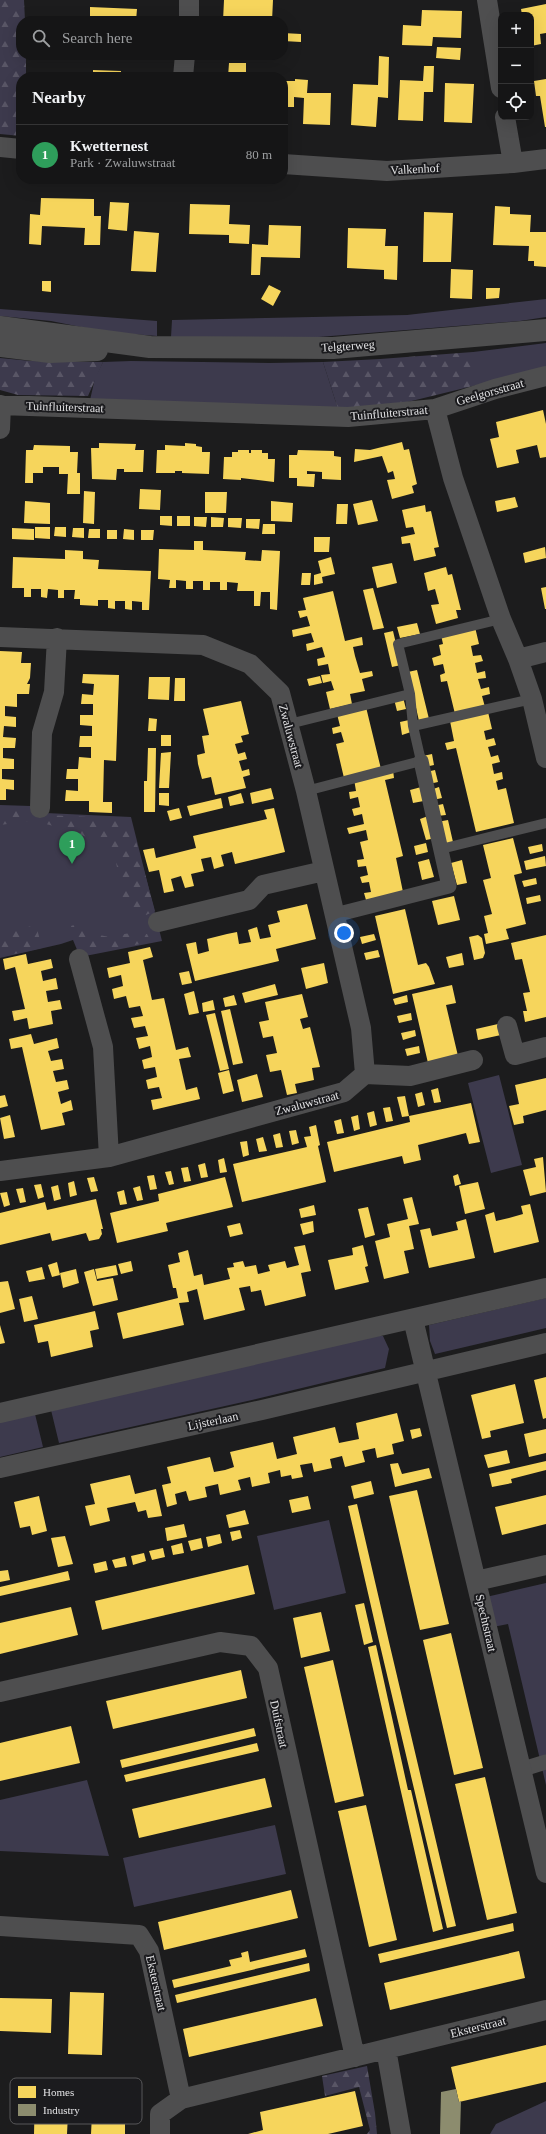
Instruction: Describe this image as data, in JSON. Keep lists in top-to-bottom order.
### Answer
{
  "streets": {
    "street": [
      "Valkenhof",
      "Telgterweg",
      "Geelgorsstraat",
      "Tuinfluiterstraat",
      "Zwaluwstraat",
      "Lijsterlaan",
      "Spechtstraat",
      "Duifstraat",
      "Eksterstraat"
    ]
  },
  "crossings": [
    ["Geelgorsstraat", "Tuinfluiterstraat"],
    ["Lijsterlaan", "Spechtstraat"],
    ["Duifstraat", "Eksterstraat"]
  ],
  "legend": ["Homes", "Industry"],
  "page": {
    "map_buttons": ["+", "−"],
    "search": "Search here",
    "heading": "Nearby",
    "list": [
      {
        "mark": "1",
        "name": "Kwetternest",
        "note": "Park · Zwaluwstraat",
        "value": "80 m"
      }
    ],
    "pins": "1"
  }
}
